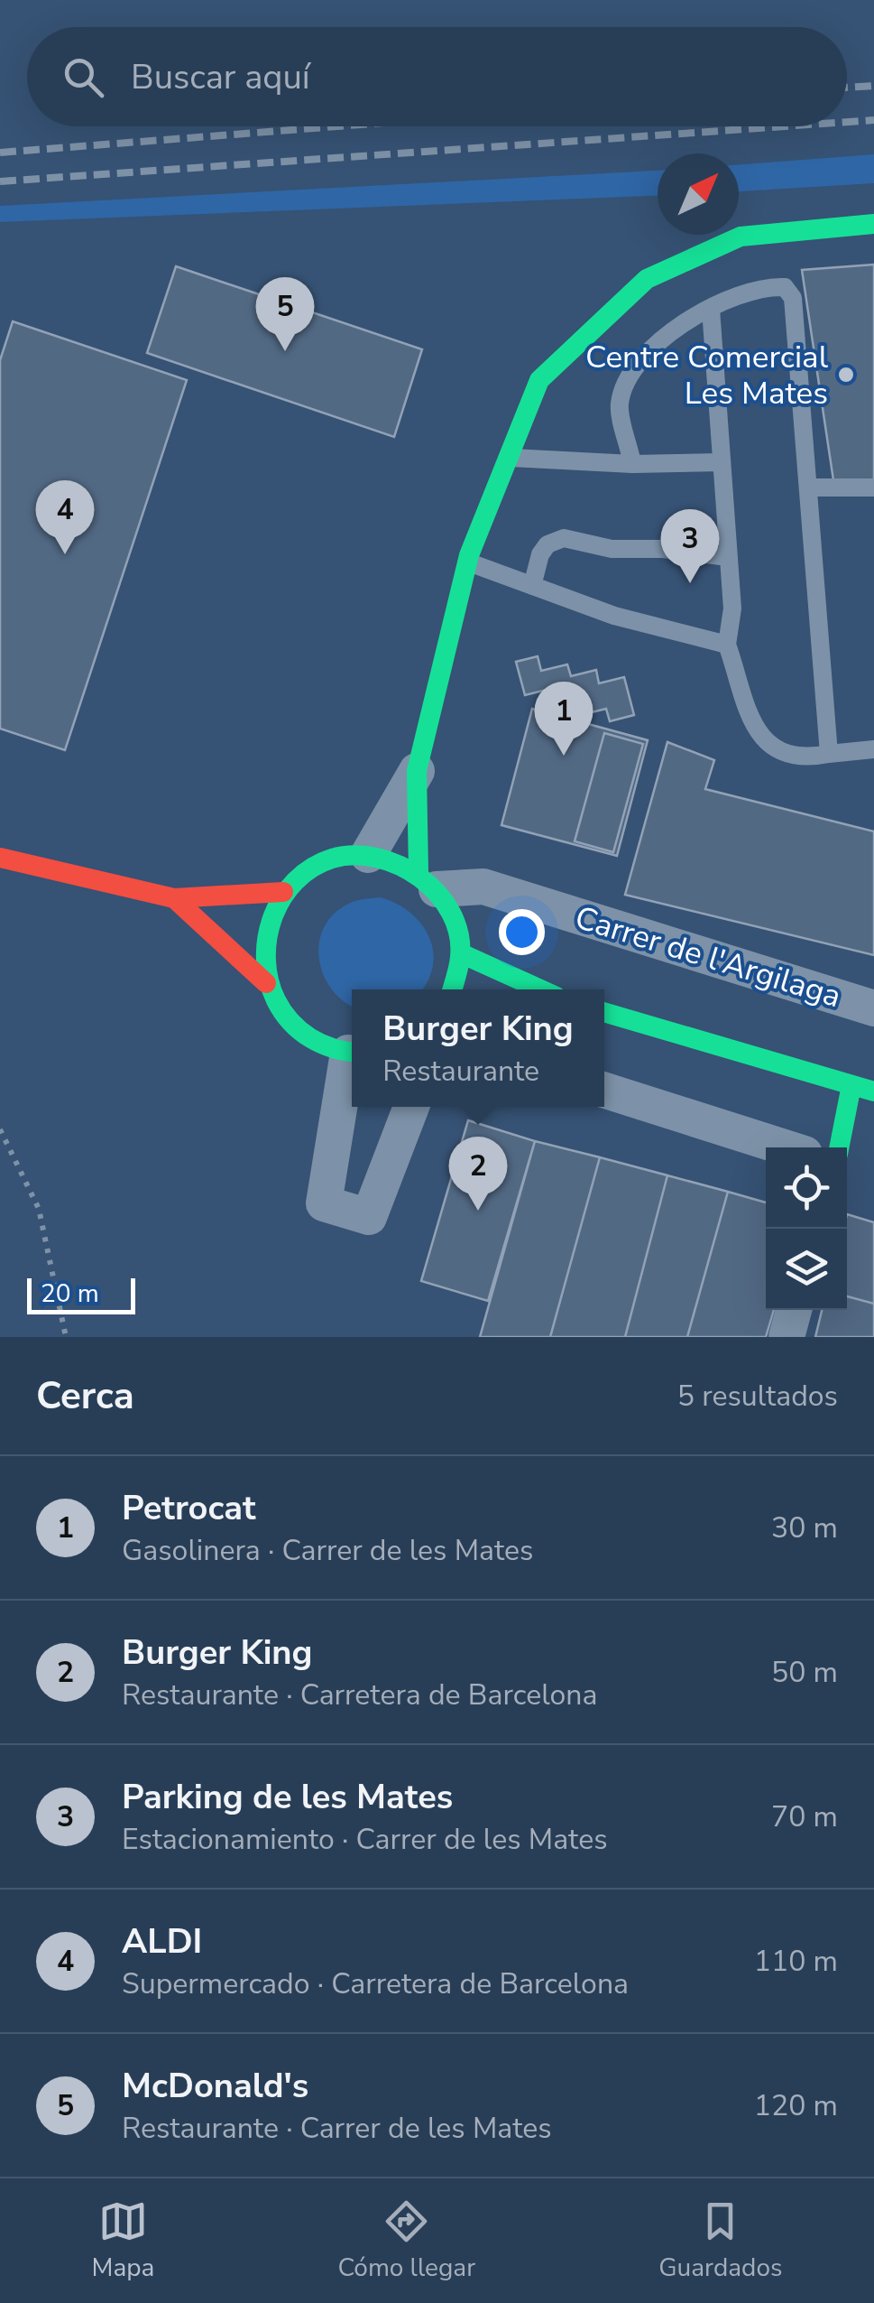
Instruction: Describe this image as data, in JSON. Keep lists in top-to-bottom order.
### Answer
{
  "streets": {
    "street": ["Carrer de l'Argilaga"]
  },
  "places": ["Centre Comercial Les Mates"],
  "scale_bar": "20 m",
  "north": "top right",
  "page": {
    "search": "Buscar aquí",
    "pins": [
      "5",
      "4",
      "3",
      "1",
      "2"
    ],
    "popup": ["Burger King", "Restaurante"],
    "scale": "20 m",
    "heading": ["Cerca", "5 resultados"],
    "list": [
      {
        "mark": "1",
        "name": "Petrocat",
        "note": "Gasolinera · Carrer de les Mates",
        "value": "30 m"
      },
      {
        "mark": "2",
        "name": "Burger King",
        "note": "Restaurante · Carretera de Barcelona",
        "value": "50 m"
      },
      {
        "mark": "3",
        "name": "Parking de les Mates",
        "note": "Estacionamiento · Carrer de les Mates",
        "value": "70 m"
      },
      {
        "mark": "4",
        "name": "ALDI",
        "note": "Supermercado · Carretera de Barcelona",
        "value": "110 m"
      },
      {
        "mark": "5",
        "name": "McDonald's",
        "note": "Restaurante · Carrer de les Mates",
        "value": "120 m"
      }
    ],
    "nav": ["Mapa", "Cómo llegar", "Guardados"]
  }
}
